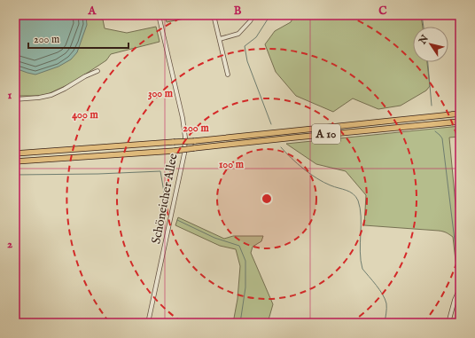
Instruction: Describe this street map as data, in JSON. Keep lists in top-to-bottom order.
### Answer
{
  "streets": {
    "highway": ["A 10"],
    "street": ["Schöneicher Allee"]
  },
  "scale_bar": "200 m",
  "north": "top left",
  "grid": {
    "columns": ["A", "B", "C"],
    "rows": ["1", "2"]
  },
  "rings": [
    "300 m",
    "400 m",
    "200 m",
    "100 m"
  ]
}
